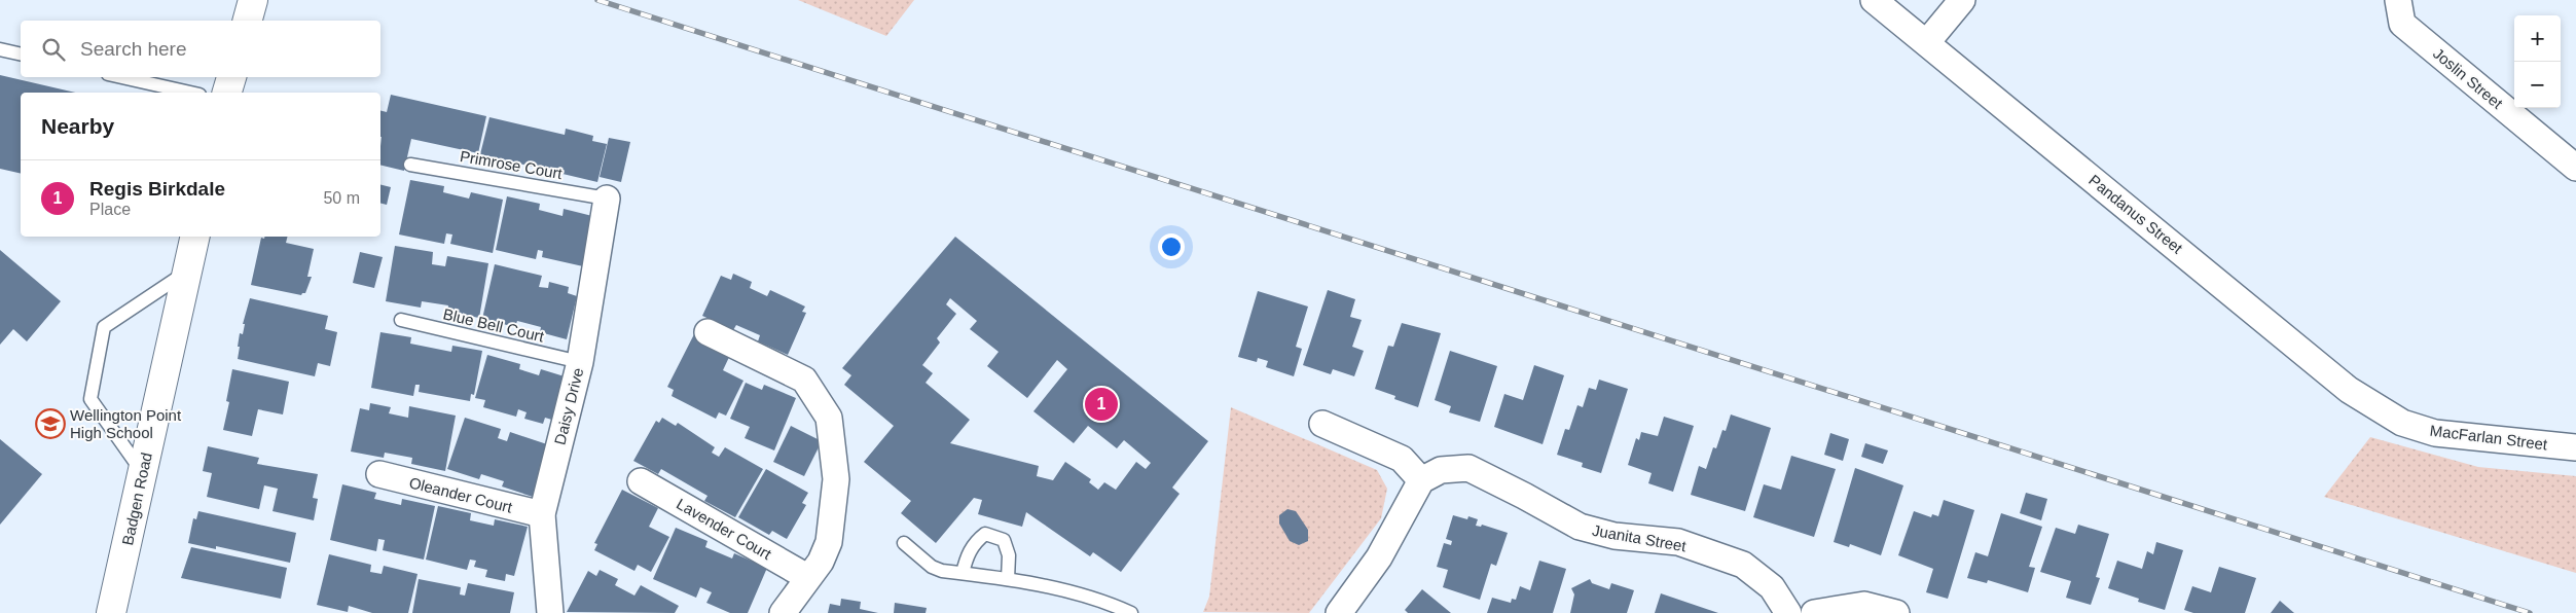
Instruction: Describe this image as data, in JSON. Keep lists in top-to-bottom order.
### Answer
{
  "streets": {
    "street": [
      "Joslin Street",
      "Pandanus Street",
      "Daisy Drive",
      "MacFarlan Street",
      "Oleander Court",
      "Badgen Road",
      "Lavender Court",
      "Juanita Street"
    ],
    "lane": ["Primrose Court", "Blue Bell Court"]
  },
  "crossings": [
    ["Primrose Court", "Daisy Drive"],
    ["Pandanus Street", "MacFarlan Street"],
    ["Blue Bell Court", "Daisy Drive"],
    ["Daisy Drive", "Oleander Court"]
  ],
  "places": {
    "school or university": ["Wellington Point High School"]
  },
  "page": {
    "map_buttons": ["+", "−"],
    "search": "Search here",
    "heading": "Nearby",
    "list": [
      {
        "mark": "1",
        "name": "Regis Birkdale",
        "note": "Place",
        "value": "50 m"
      }
    ],
    "pins": "1"
  }
}
